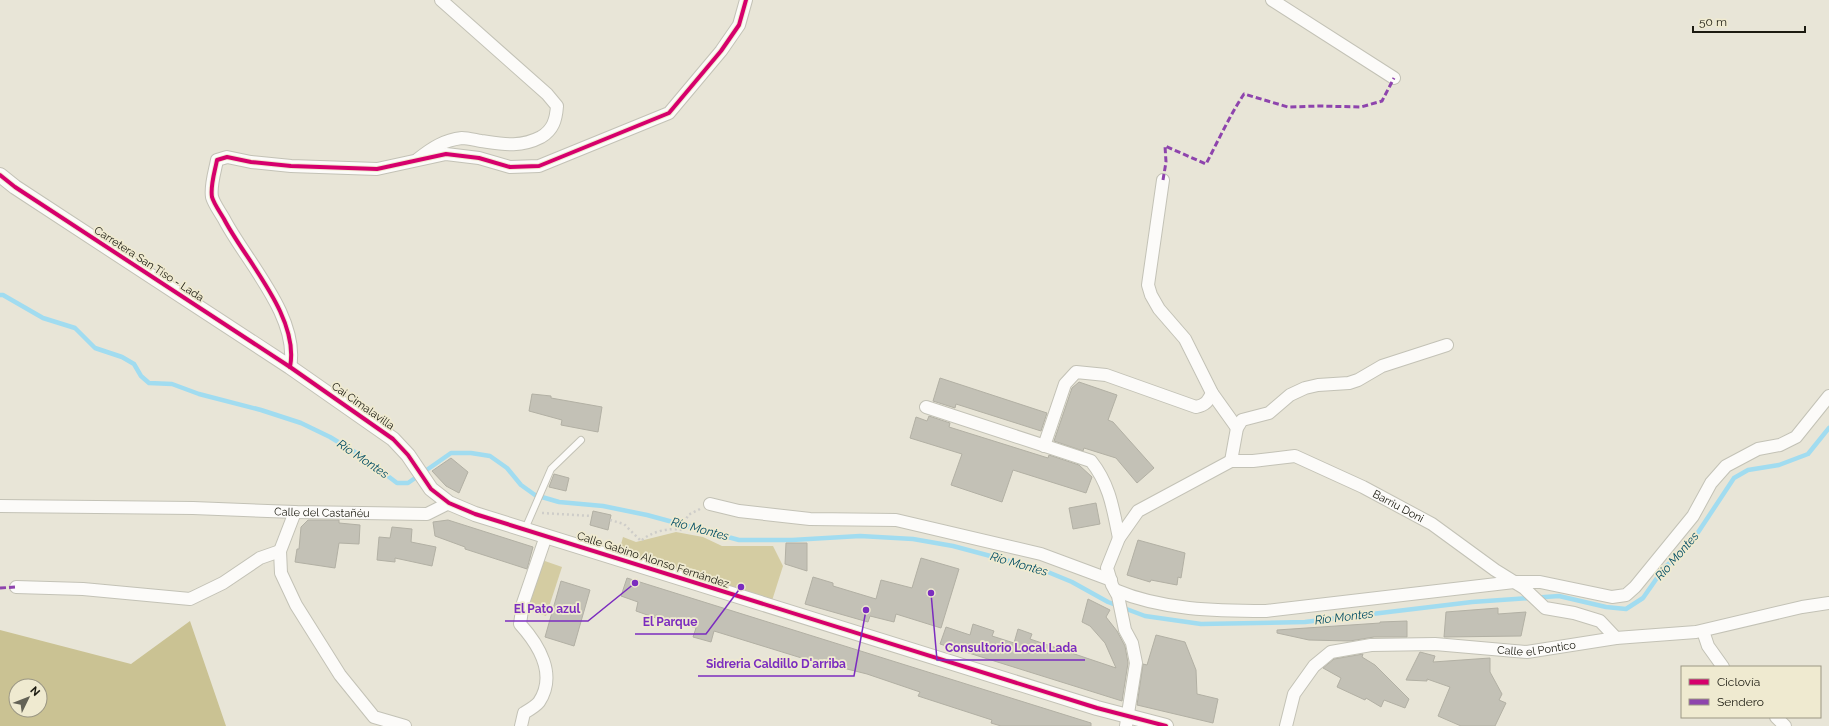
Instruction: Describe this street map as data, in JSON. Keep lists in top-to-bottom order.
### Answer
{
  "streets": {
    "street": [
      "Carretera San Tiso - Lada",
      "Cai Cimalavilla",
      "Barriu Doni",
      "Calle del Castañéu",
      "Calle Gabino Alonso Fernández",
      "Calle el Pontico"
    ]
  },
  "crossings": [
    ["Carretera San Tiso - Lada", "Cai Cimalavilla"],
    ["Cai Cimalavilla", "Calle Gabino Alonso Fernández"],
    ["Barriu Doni", "Calle Gabino Alonso Fernández"],
    ["Barriu Doni", "Calle el Pontico"],
    ["Calle del Castañéu", "Calle Gabino Alonso Fernández"]
  ],
  "water": ["Río Montes"],
  "places": [
    "El Pato azul",
    "El Parque",
    "Consultorio Local Lada",
    "Sidreria Caldillo D'arriba"
  ],
  "legend": ["Ciclovía", "Sendero"],
  "scale_bar": "50 m",
  "north": "top right"
}
